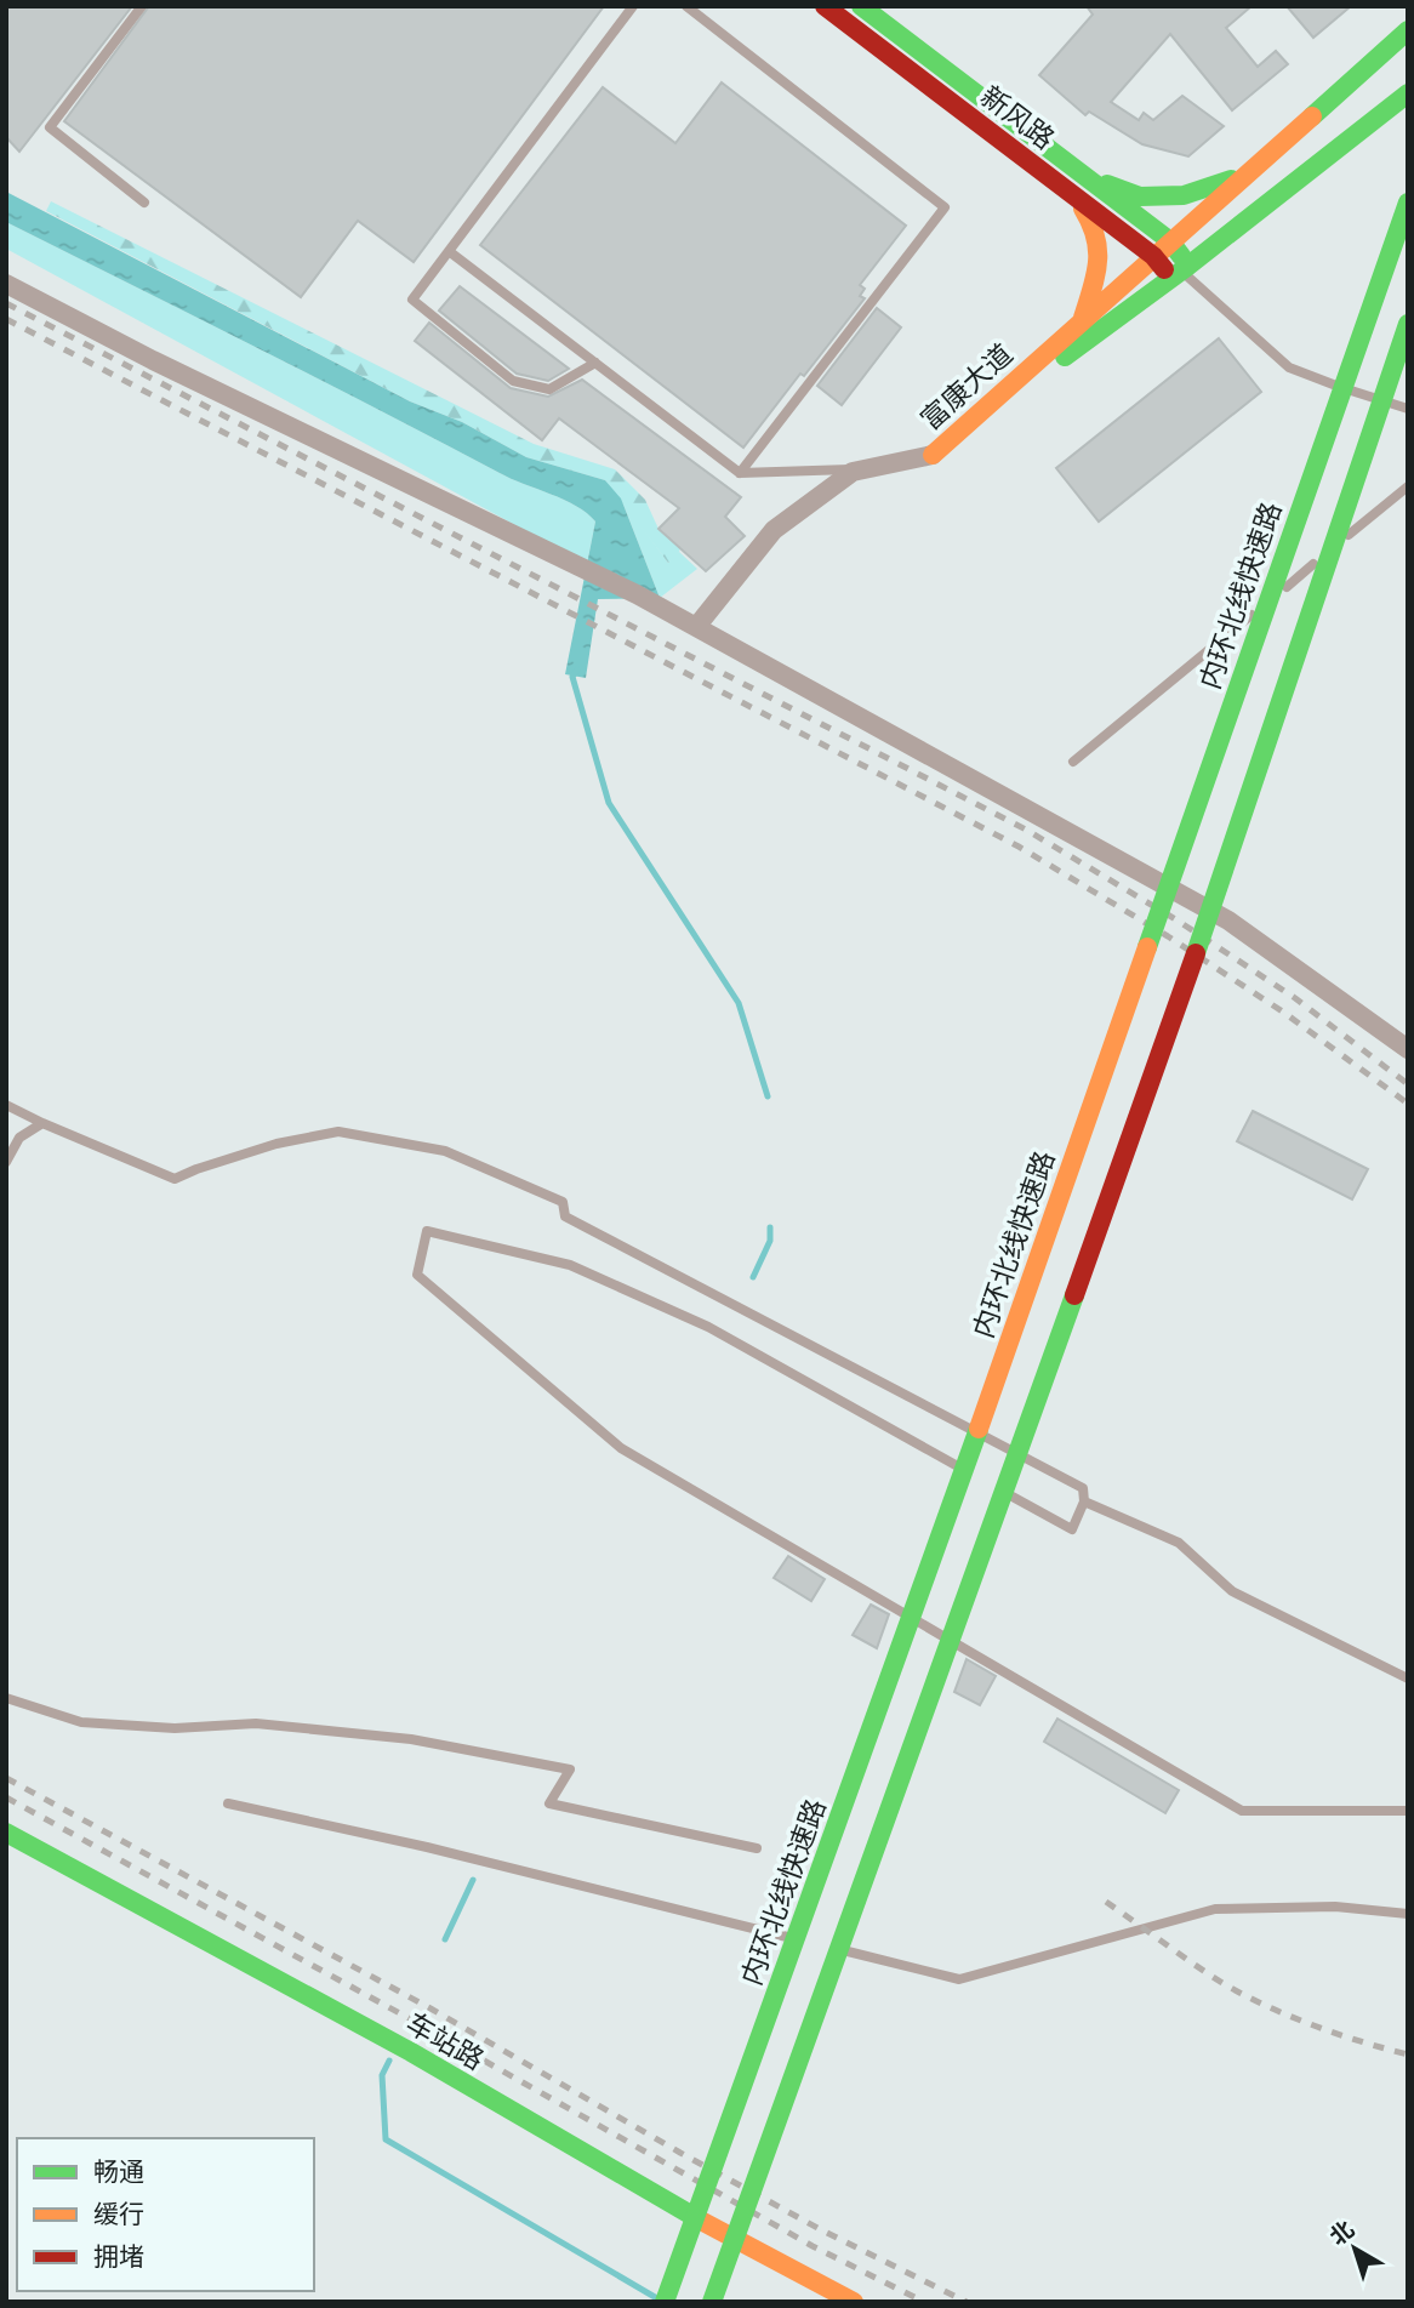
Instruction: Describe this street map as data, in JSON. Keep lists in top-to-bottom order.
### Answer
{
  "streets": {
    "main road": [
      "新风路",
      "富康大道",
      "内环北线快速路",
      "车站路"
    ]
  },
  "crossings": [
    ["新风路", "富康大道"]
  ],
  "legend": ["畅通", "缓行", "拥堵"],
  "north": "top left"
}
